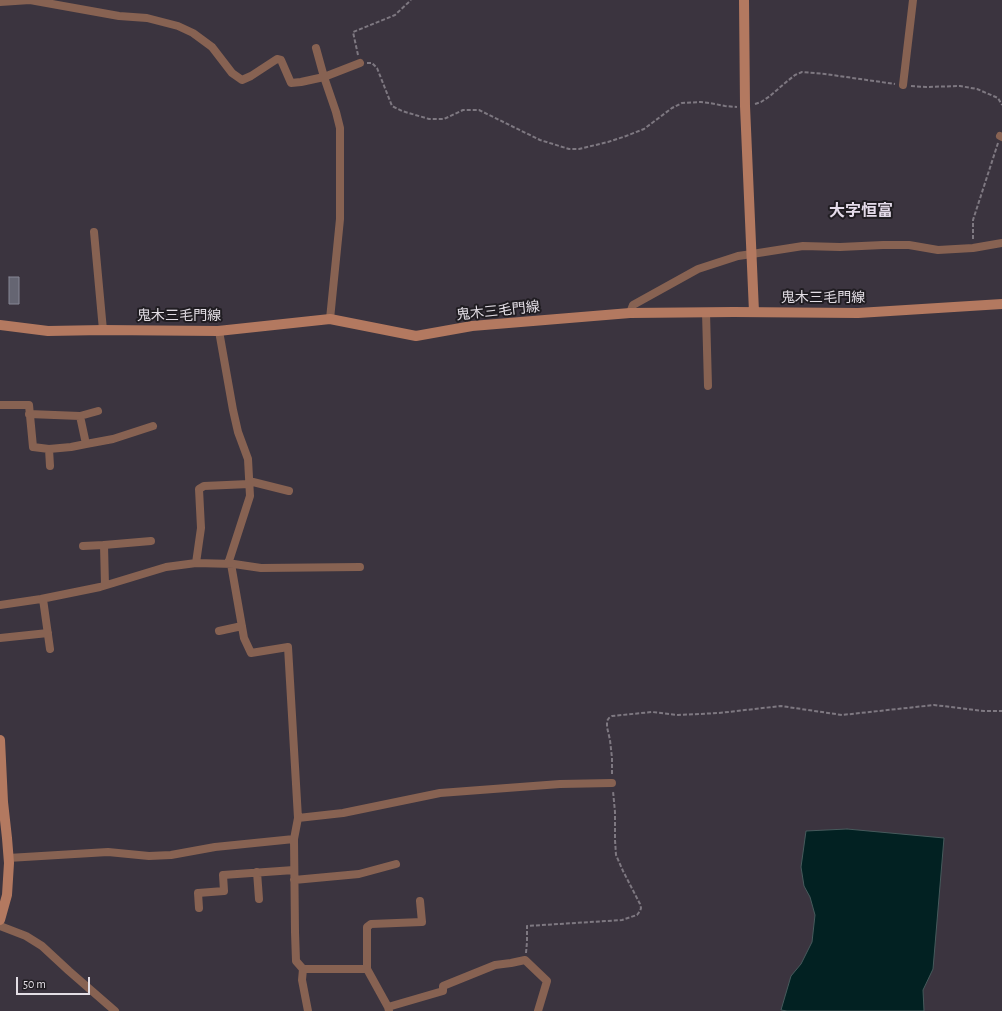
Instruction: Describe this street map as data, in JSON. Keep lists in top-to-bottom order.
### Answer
{
  "streets": {
    "main road": ["鬼木三毛門線"]
  },
  "districts": ["大字恒富"],
  "scale_bar": "50 m"
}
